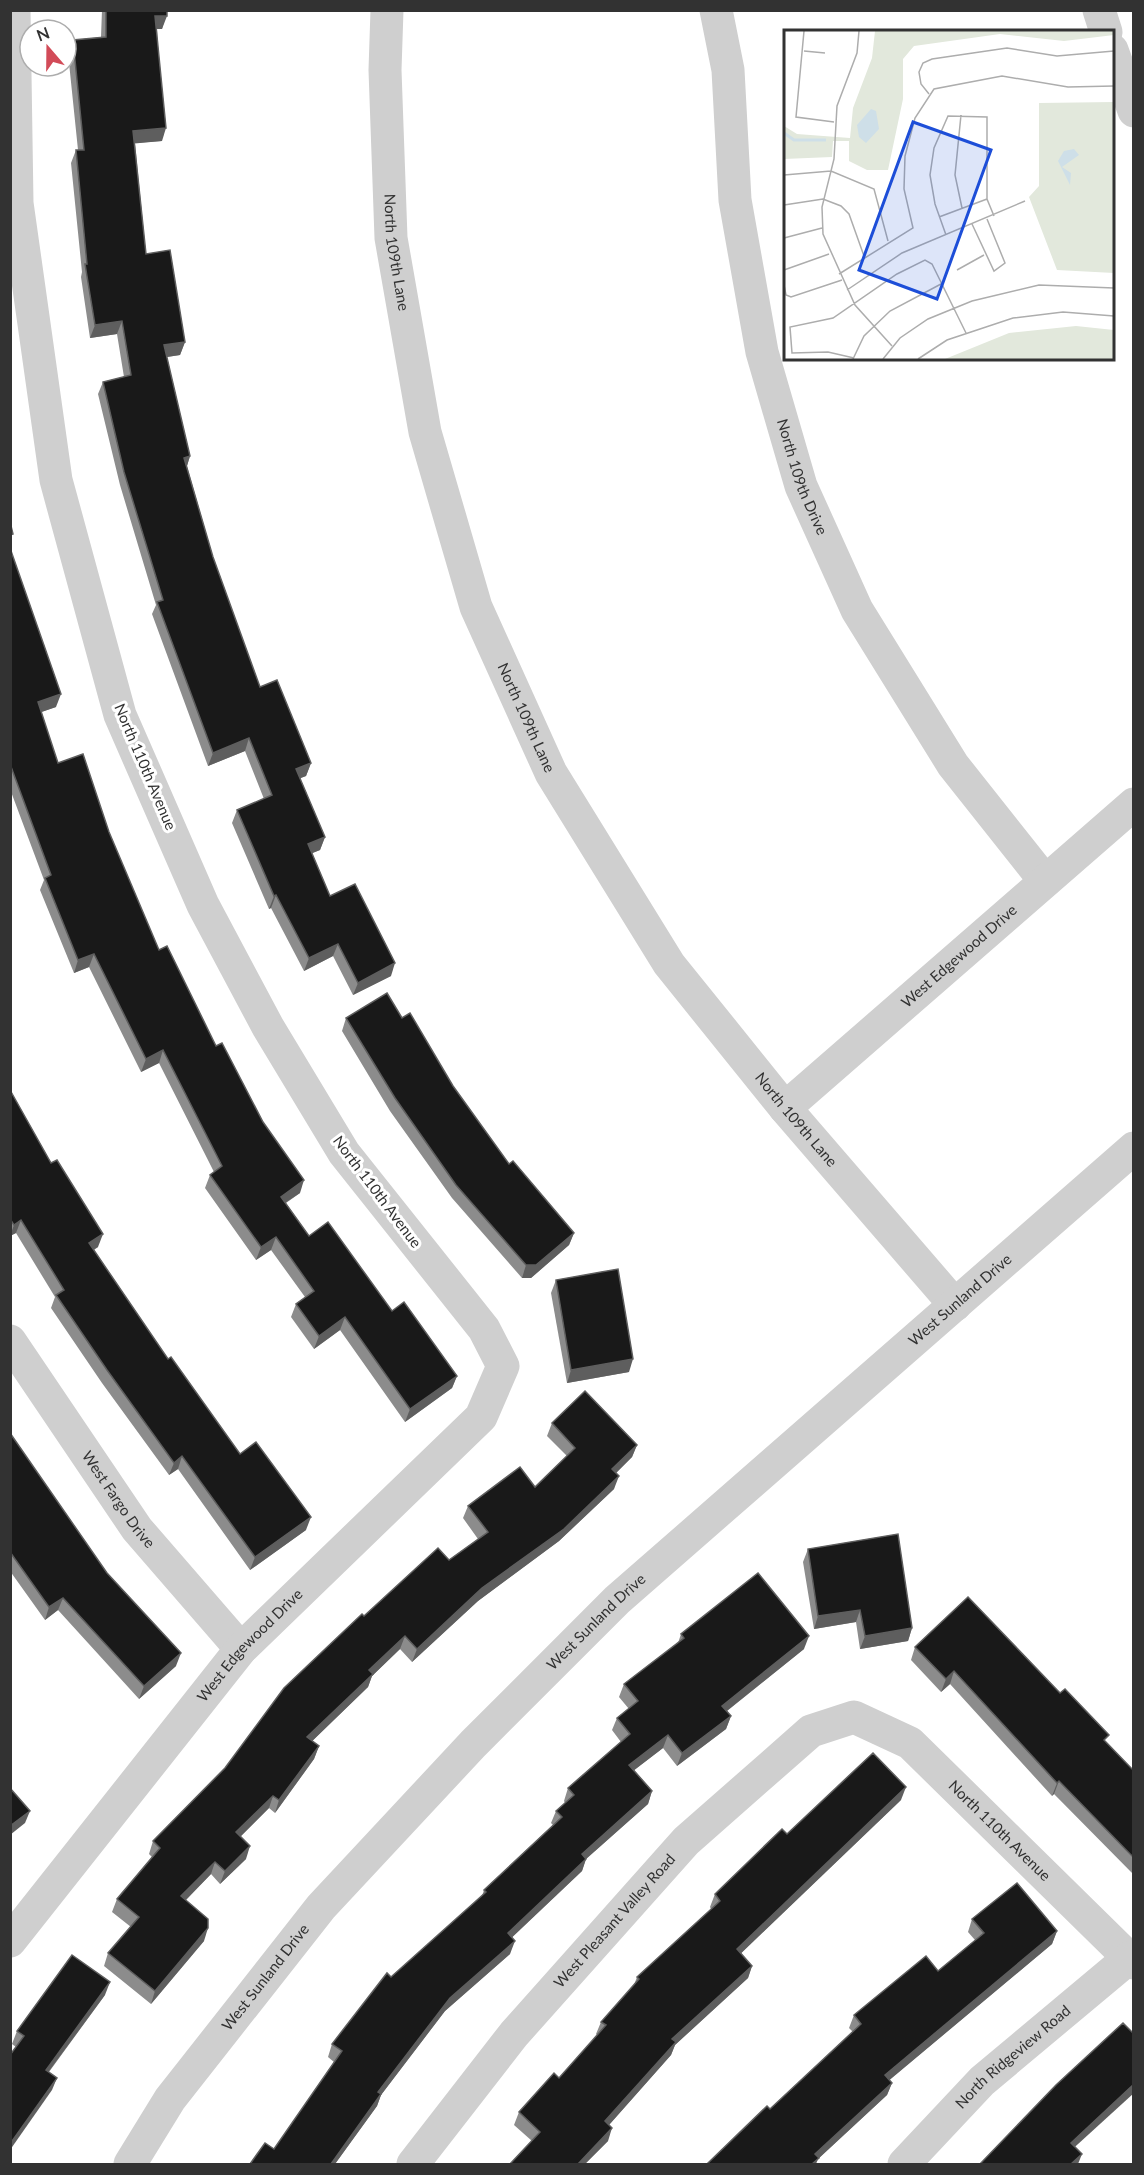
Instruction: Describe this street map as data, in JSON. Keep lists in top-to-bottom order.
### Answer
{
  "streets": {
    "street": [
      "North 109th Lane",
      "North 109th Drive",
      "North 110th Avenue",
      "West Edgewood Drive",
      "West Sunland Drive",
      "West Fargo Drive",
      "West Pleasant Valley Road",
      "North Ridgeview Road"
    ]
  },
  "crossings": [
    ["North 109th Lane", "West Edgewood Drive"],
    ["North 109th Lane", "West Sunland Drive"],
    ["North 109th Drive", "West Edgewood Drive"],
    ["North 110th Avenue", "West Edgewood Drive"],
    ["North 110th Avenue", "West Pleasant Valley Road"],
    ["North 110th Avenue", "North Ridgeview Road"],
    ["West Edgewood Drive", "West Fargo Drive"]
  ],
  "north": "top"
}
